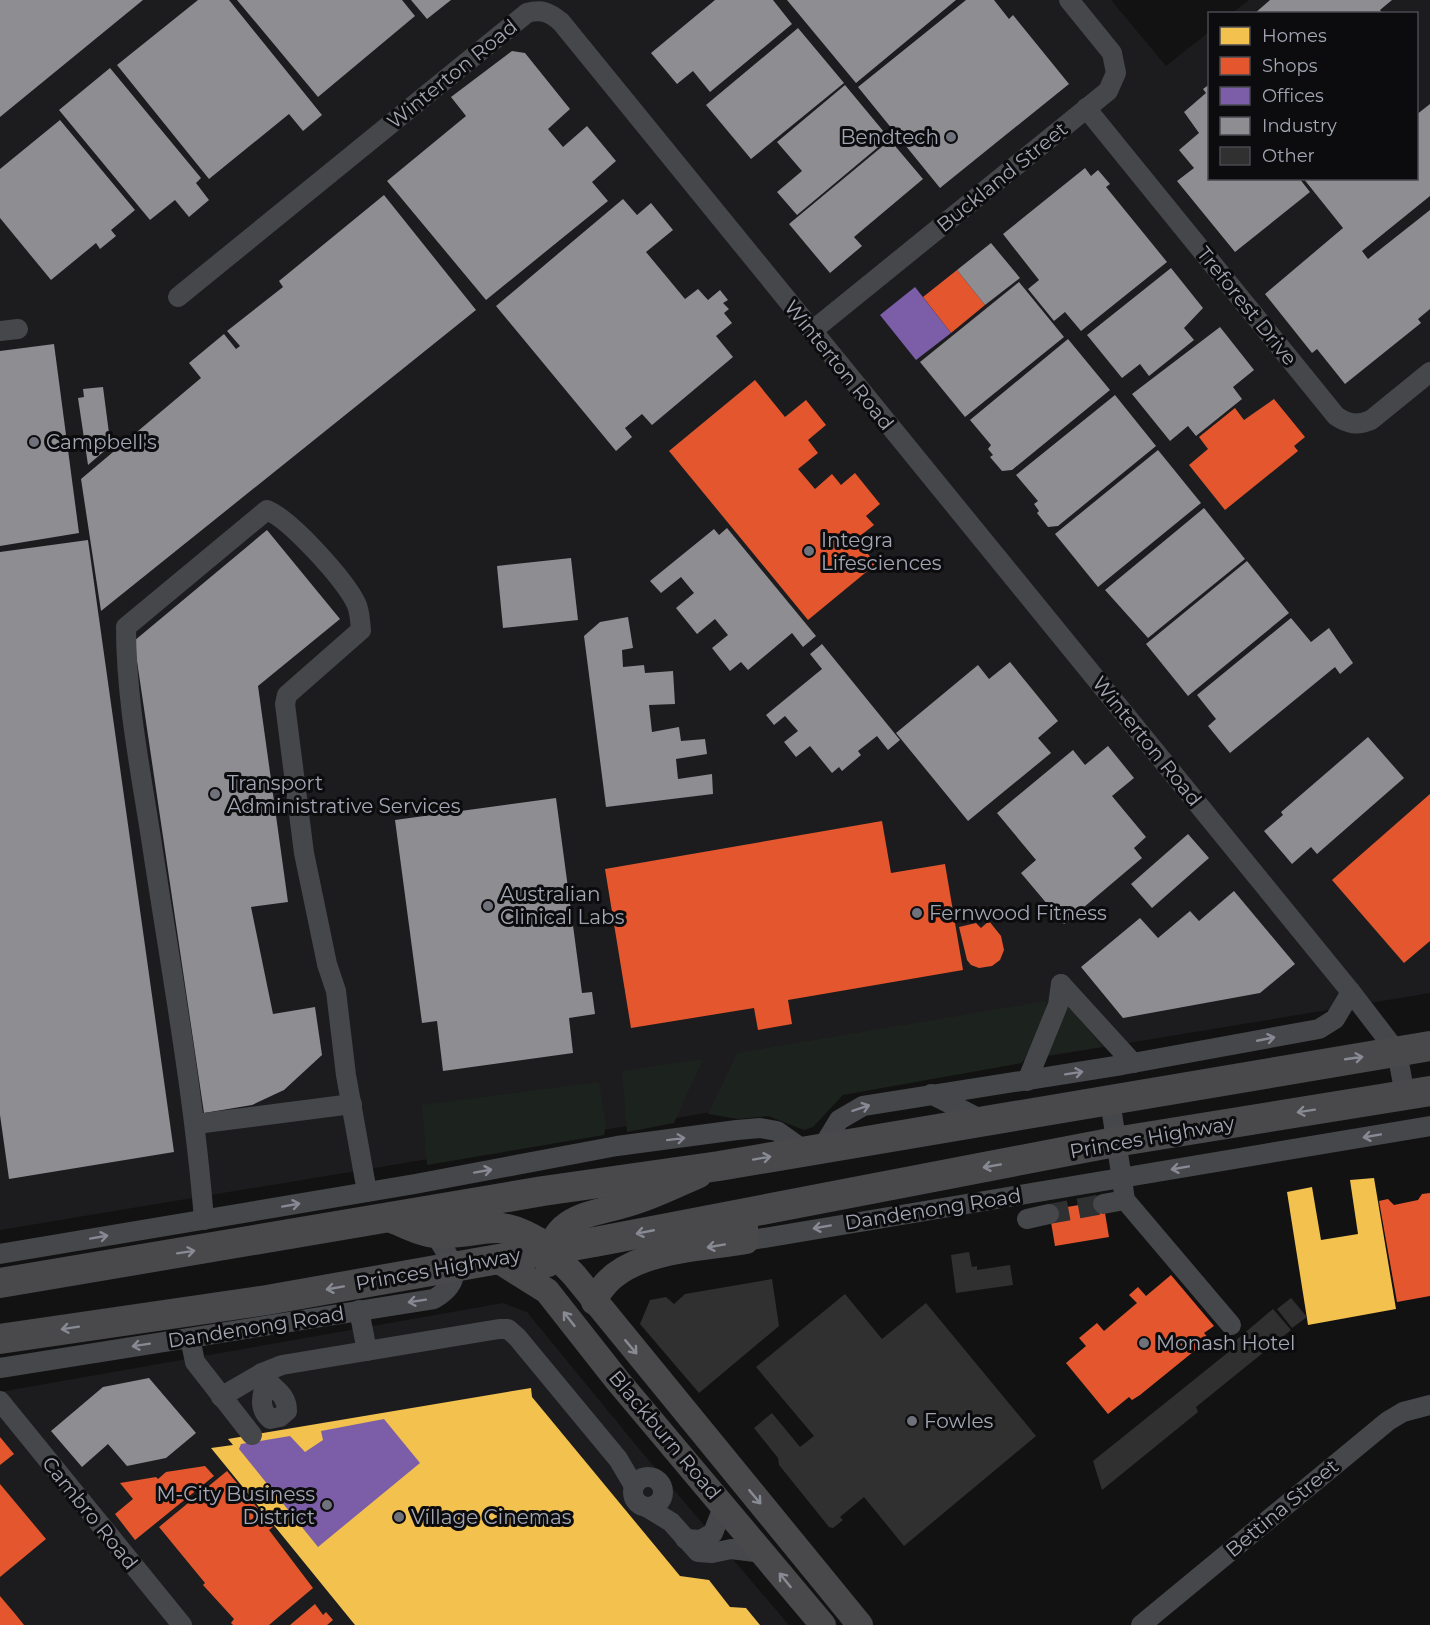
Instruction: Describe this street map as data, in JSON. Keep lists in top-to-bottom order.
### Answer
{
  "streets": {
    "highway": ["Princes Highway"],
    "main road": ["Blackburn Road"],
    "street": [
      "Winterton Road",
      "Buckland Street",
      "Treforest Drive",
      "Dandenong Road",
      "Bettina Street",
      "Cambro Road"
    ]
  },
  "crossings": [
    ["Winterton Road", "Buckland Street"],
    ["Winterton Road", "Princes Highway"],
    ["Buckland Street", "Treforest Drive"],
    ["Princes Highway", "Dandenong Road"],
    ["Princes Highway", "Blackburn Road"]
  ],
  "places": [
    "Bendtech",
    "Campbell's",
    "Integra Lifesciences",
    "Transport Administrative Services",
    "Australian Clinical Labs",
    "Fernwood Fitness",
    "Monash Hotel",
    "Fowles",
    "M-City Business District",
    "Village Cinemas"
  ],
  "legend": [
    "Homes",
    "Shops",
    "Offices",
    "Industry",
    "Other"
  ]
}
